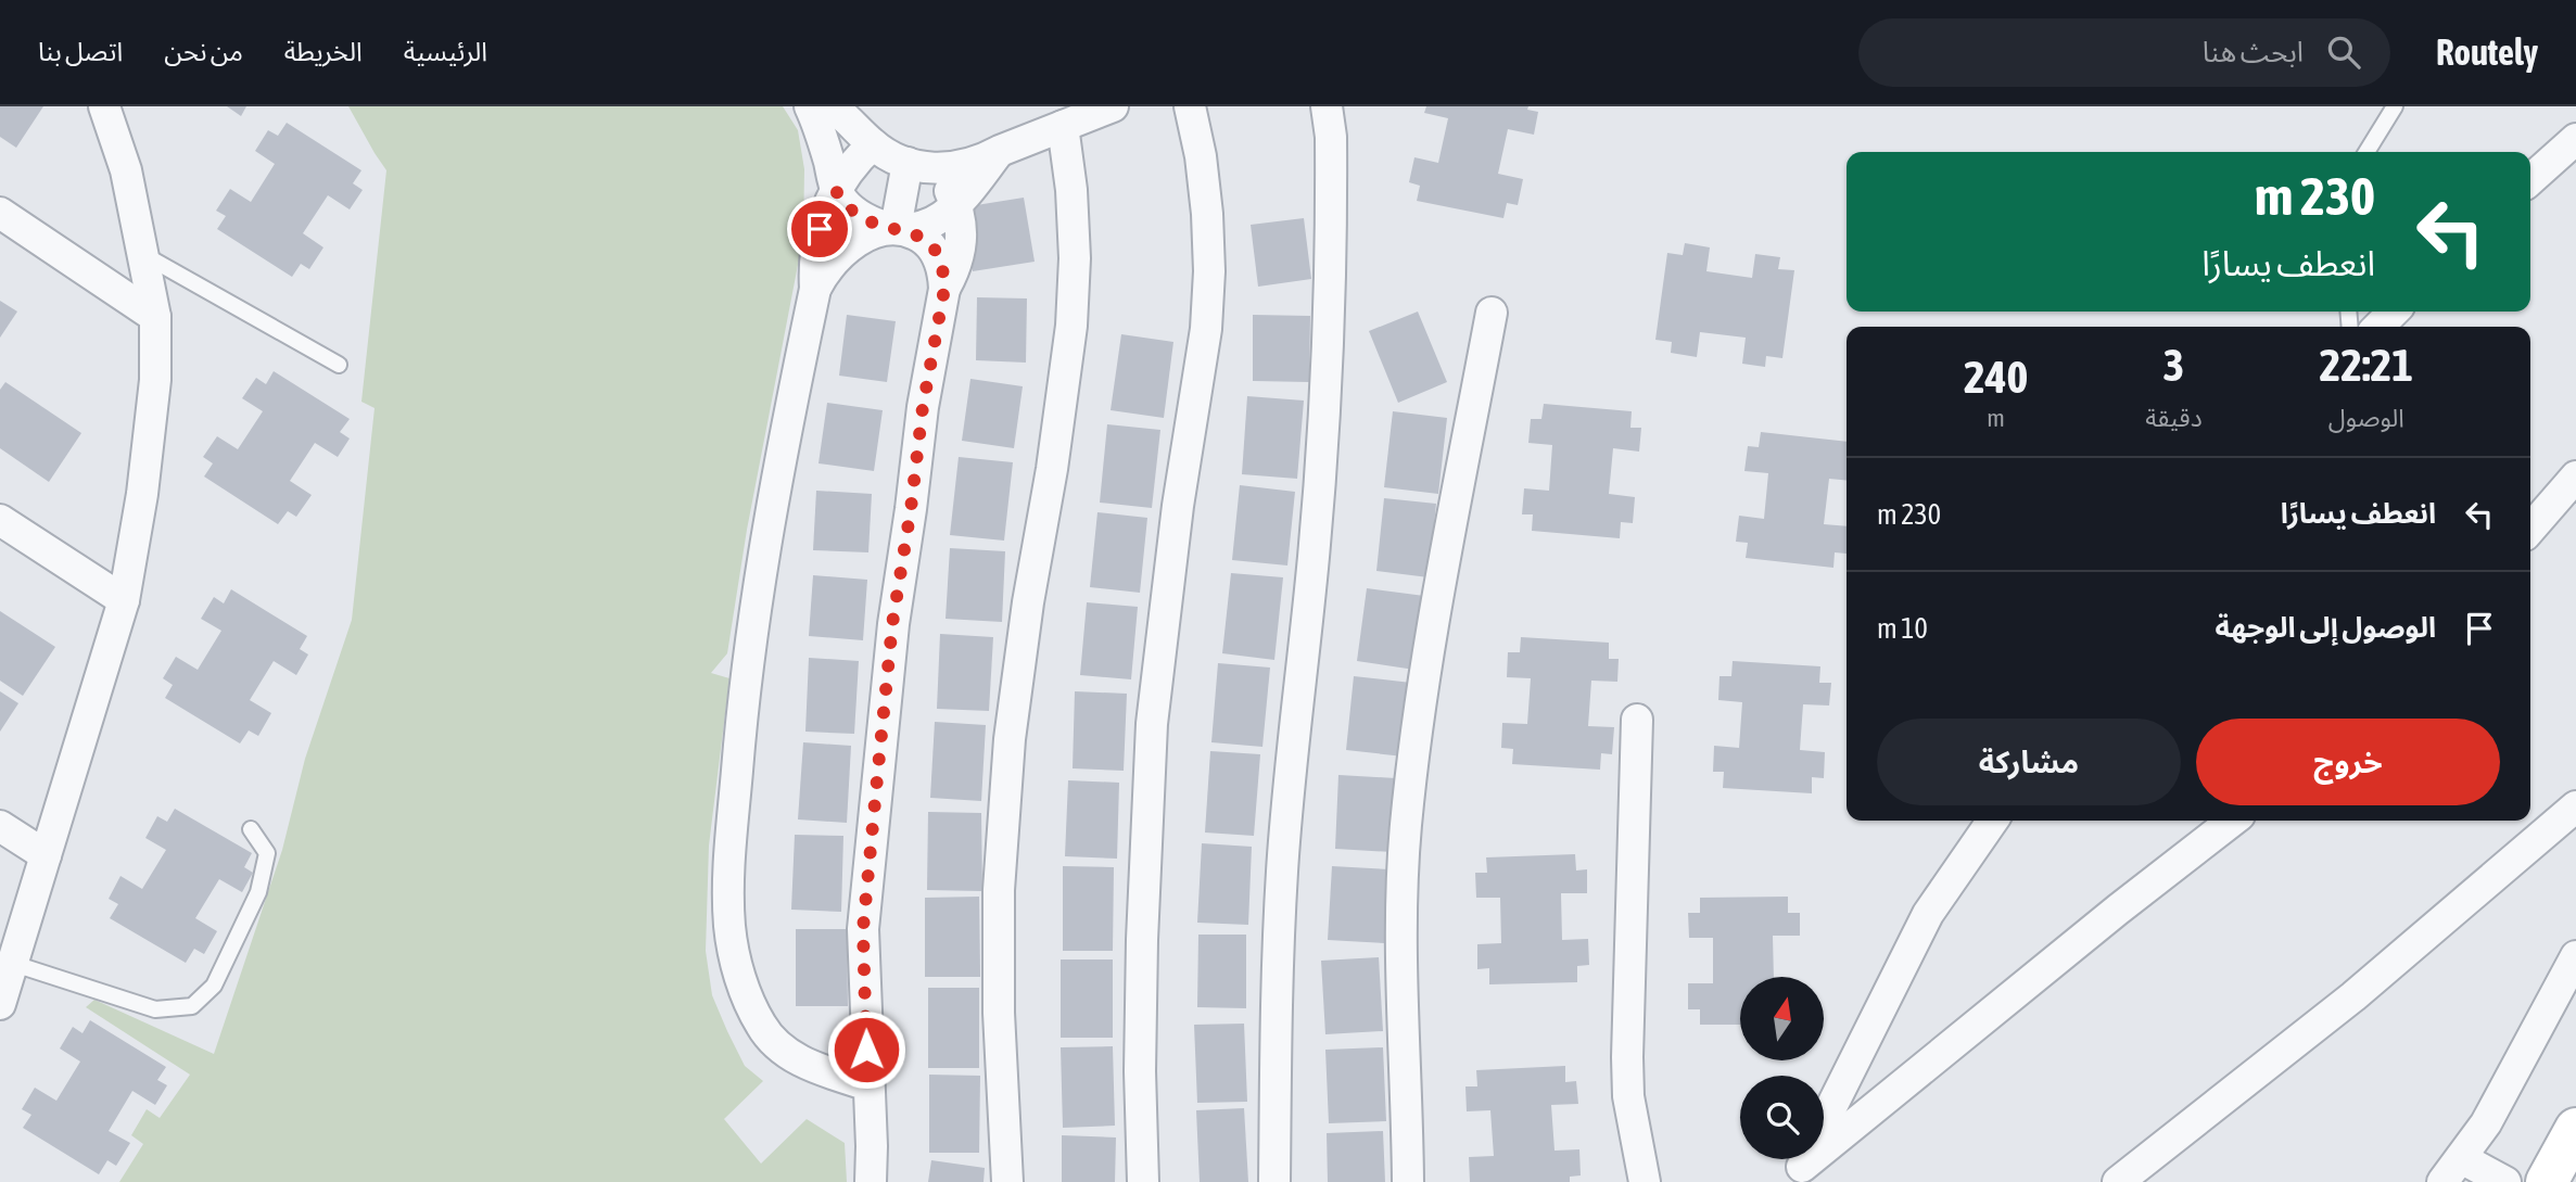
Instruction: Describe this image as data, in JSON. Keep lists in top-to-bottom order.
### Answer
{
  "north": "top",
  "page": {
    "header": "Routely",
    "search": "ابحث هنا",
    "nav": [
      "الرئيسية",
      "الخريطة",
      "من نحن",
      "اتصل بنا"
    ],
    "turn": ["230 m", "انعطف يسارًا"],
    "eta": [
      "22:21",
      "الوصول",
      "3",
      "دقيقة",
      "240",
      "m"
    ],
    "list": [
      {
        "name": "انعطف يسارًا",
        "value": "230 m"
      },
      {
        "name": "الوصول إلى الوجهة",
        "value": "10 m"
      }
    ],
    "buttons": ["خروج", "مشاركة"]
  }
}
